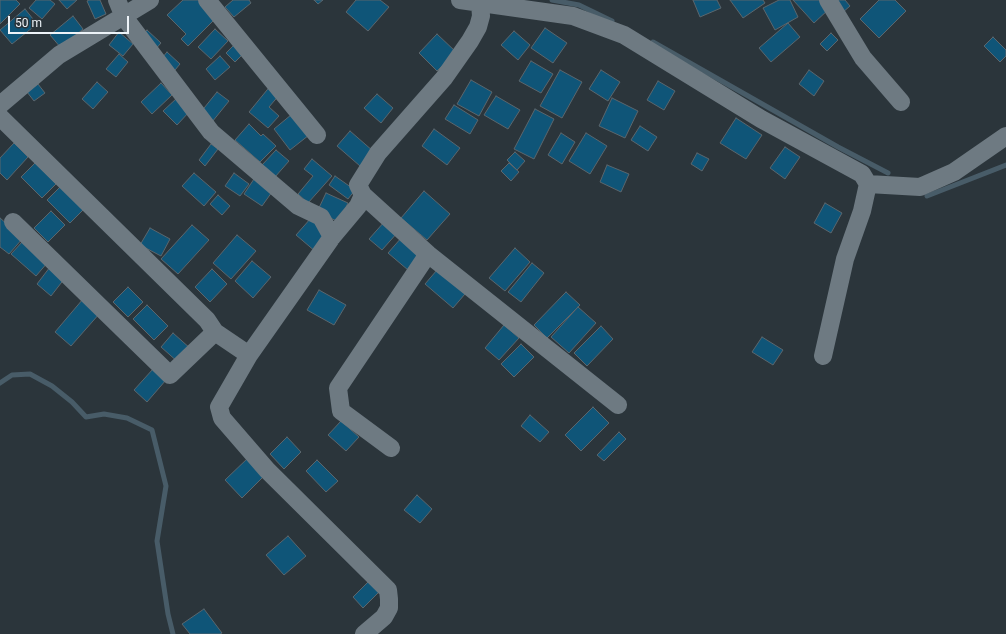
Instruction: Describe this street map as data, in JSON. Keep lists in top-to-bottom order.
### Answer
{
  "scale_bar": "50 m"
}
